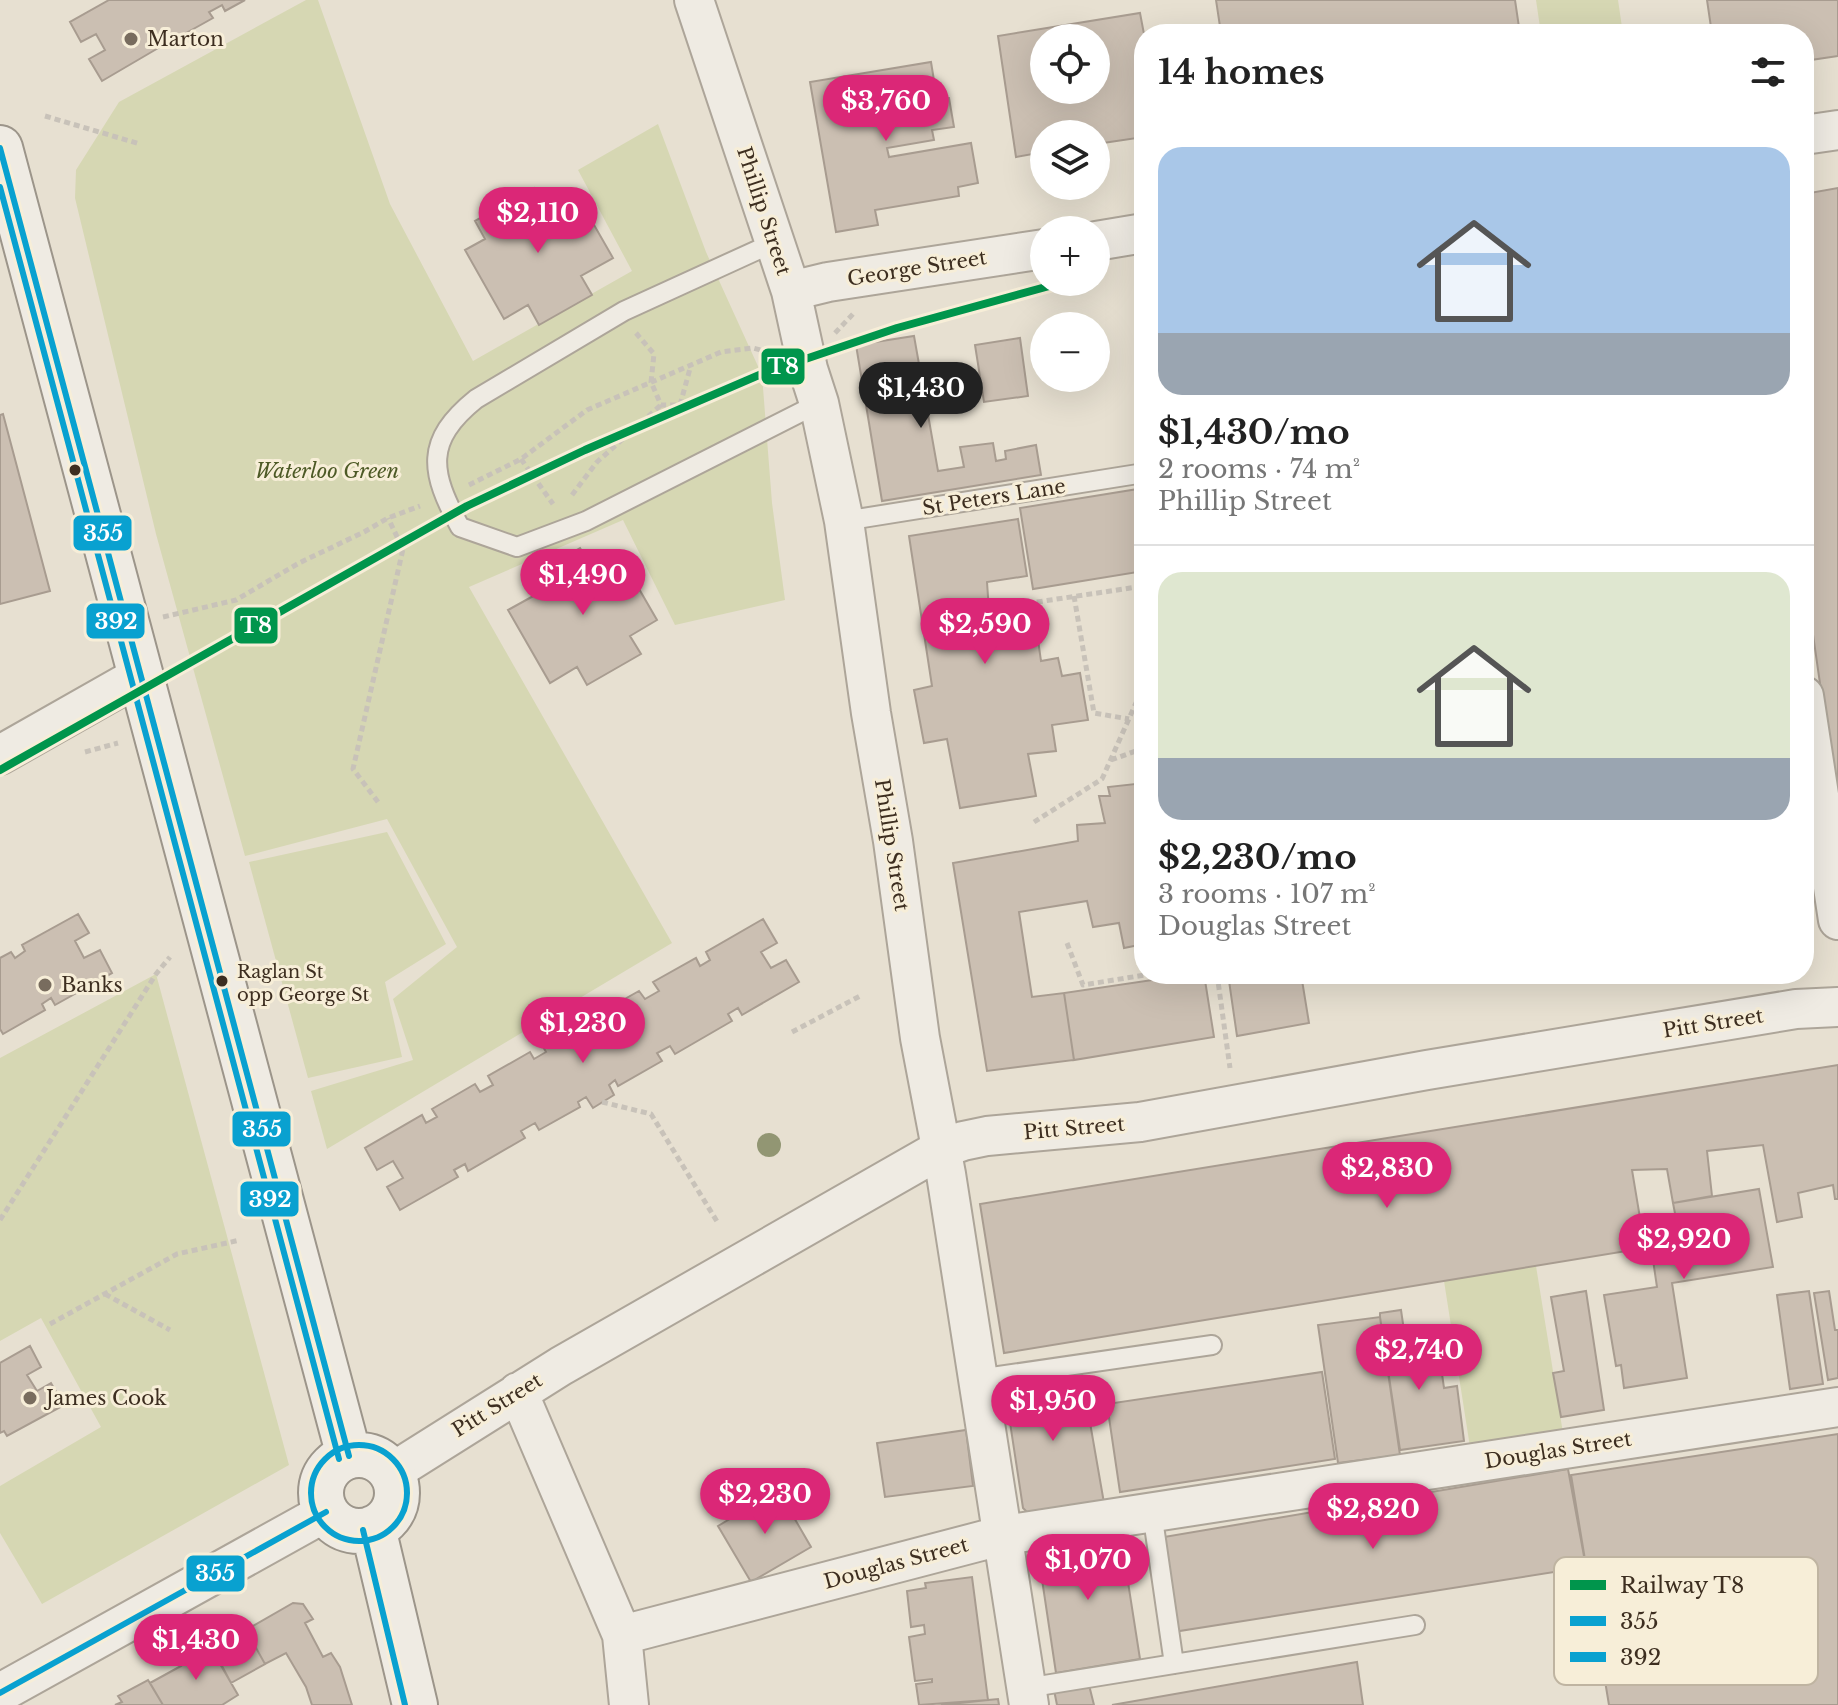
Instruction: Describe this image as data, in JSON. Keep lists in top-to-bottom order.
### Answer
{
  "streets": {
    "street": [
      "Phillip Street",
      "George Street",
      "Pitt Street",
      "Douglas Street"
    ],
    "lane": ["St Peters Lane"]
  },
  "crossings": [
    ["Phillip Street", "George Street"],
    ["Phillip Street", "St Peters Lane"],
    ["Phillip Street", "Pitt Street"],
    ["Phillip Street", "Douglas Street"]
  ],
  "parks": ["Waterloo Green"],
  "places": [
    "Marton",
    "Raglan St opp George St",
    "Banks",
    "James Cook"
  ],
  "lines": ["transit line 355", "transit line 392", "rail line T8"],
  "legend": ["Railway T8", "355", "392"],
  "page": {
    "map_buttons": ["+", "−"],
    "heading": "14 homes",
    "price": [
      "$3,760",
      "$2,110",
      "$1,430",
      "$1,490",
      "$2,590",
      "$1,230",
      "$2,830",
      "$2,920",
      "$2,740",
      "$1,950",
      "$2,230",
      "$2,820",
      "$1,070",
      "$1,430"
    ],
    "list": [
      {
        "name": "$1,430/mo",
        "note": "2 rooms · 74 m² · Phillip Street"
      },
      {
        "name": "$2,230/mo",
        "note": "3 rooms · 107 m² · Douglas Street"
      }
    ]
  }
}
